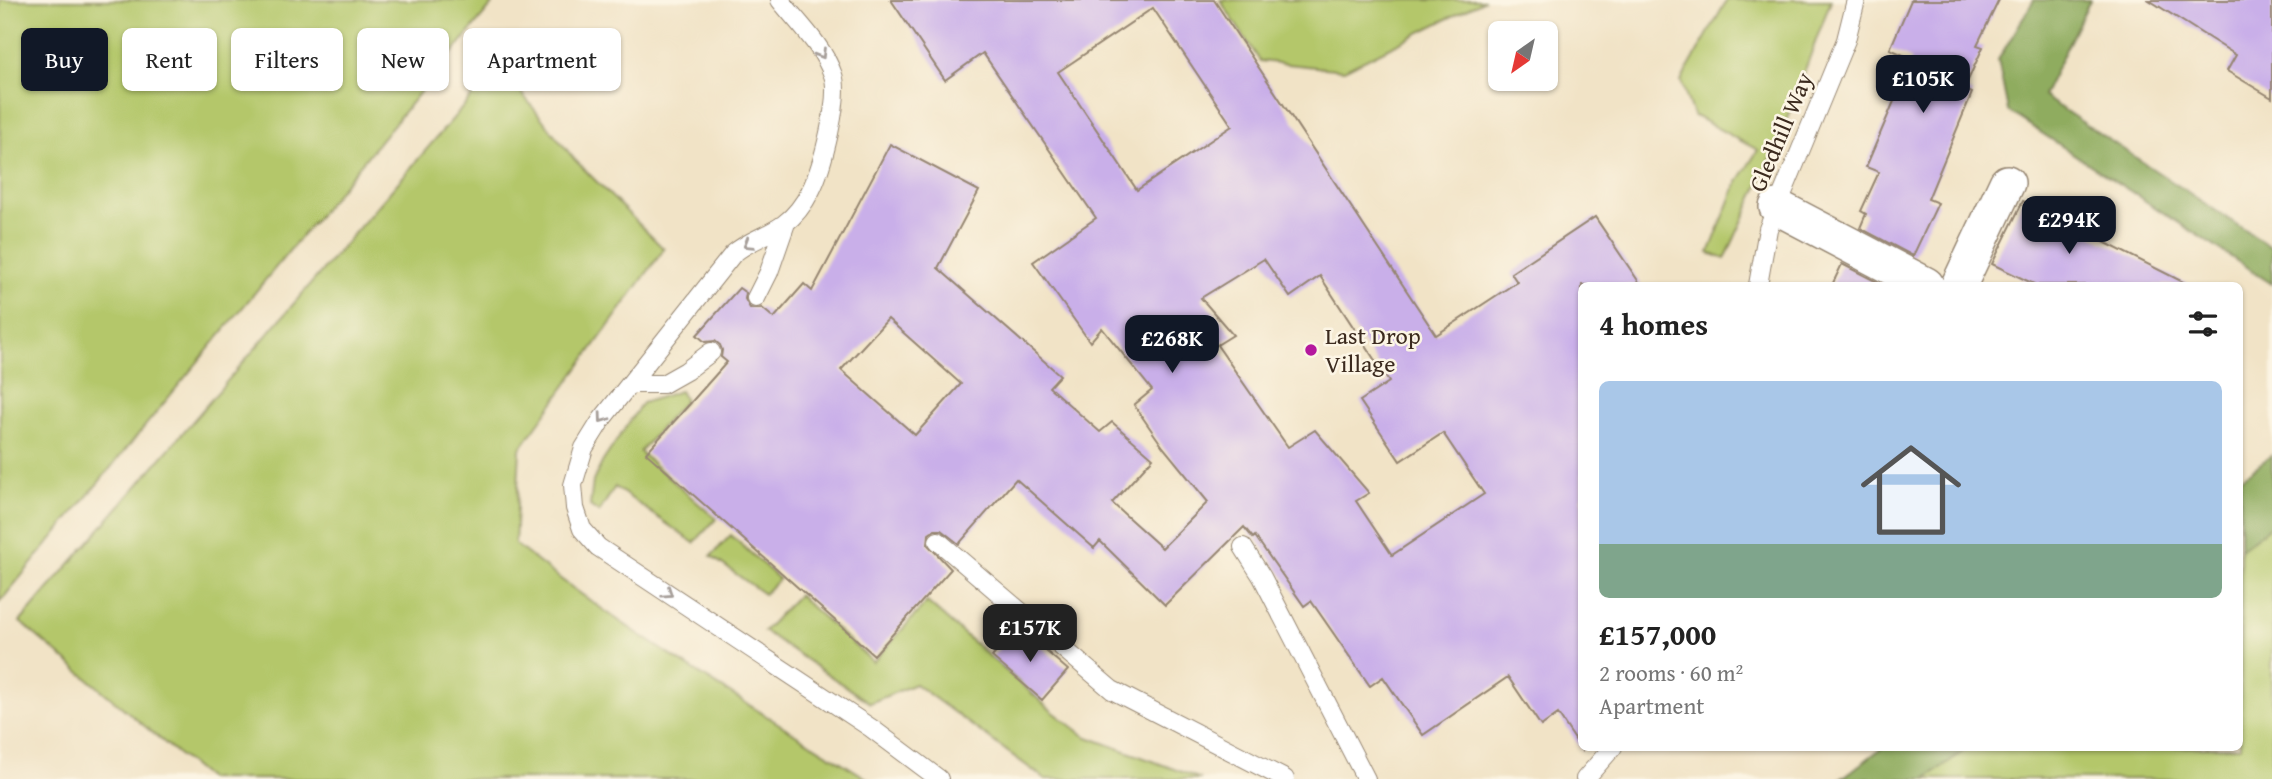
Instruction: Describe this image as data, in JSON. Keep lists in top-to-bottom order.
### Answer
{
  "streets": {
    "lane": ["Gledhill Way"]
  },
  "places": ["Last Drop Village"],
  "north": "bottom left",
  "page": {
    "chip": [
      "Buy",
      "Rent",
      "Filters",
      "New",
      "Apartment"
    ],
    "price": [
      "£105K",
      "£294K",
      "£268K",
      "£157K"
    ],
    "heading": "4 homes",
    "list": [
      {
        "name": "£157,000",
        "note": "2 rooms · 60 m² · Apartment"
      }
    ]
  }
}
